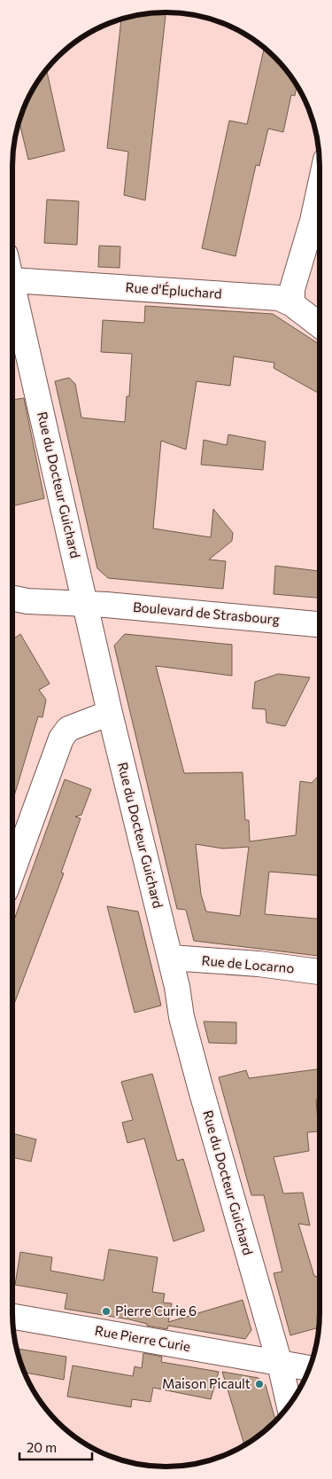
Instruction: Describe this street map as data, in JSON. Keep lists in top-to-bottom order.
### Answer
{
  "streets": {
    "street": [
      "Rue d'Épluchard",
      "Rue du Docteur Guichard",
      "Boulevard de Strasbourg",
      "Rue de Locarno",
      "Rue Pierre Curie"
    ]
  },
  "crossings": [
    ["Rue du Docteur Guichard", "Boulevard de Strasbourg"],
    ["Rue du Docteur Guichard", "Rue de Locarno"],
    ["Rue du Docteur Guichard", "Rue Pierre Curie"]
  ],
  "places": ["Pierre Curie 6", "Maison Picault"],
  "scale_bar": "20 m"
}
